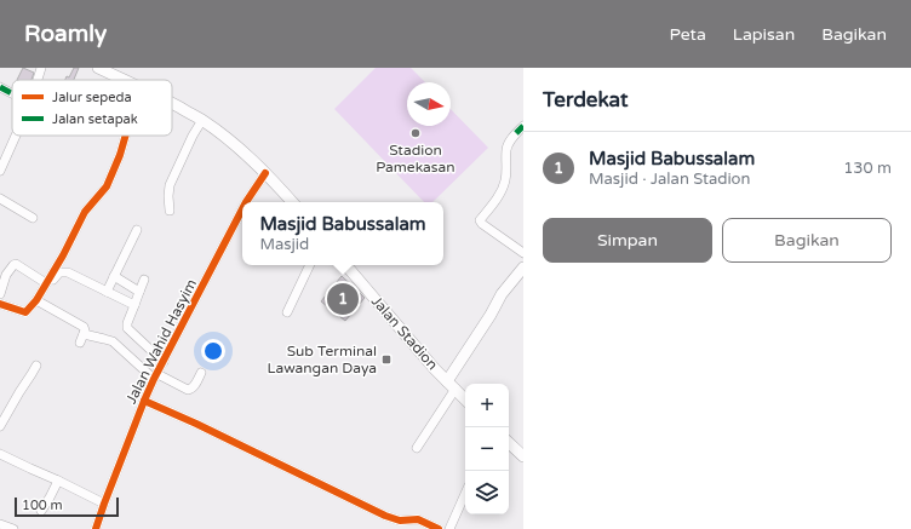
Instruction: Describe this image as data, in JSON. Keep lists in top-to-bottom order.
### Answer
{
  "streets": {
    "main road": ["Jalan Stadion"],
    "street": ["Jalan Wahid Hasyim"]
  },
  "places": {
    "other": ["Stadion Pamekasan"],
    "transit": ["Sub Terminal Lawangan Daya"]
  },
  "legend": ["Jalur sepeda", "Jalan setapak"],
  "scale_bar": "100 m",
  "north": "right",
  "page": {
    "header": "Roamly",
    "nav": ["Peta", "Lapisan", "Bagikan"],
    "heading": "Terdekat",
    "list": [
      {
        "mark": "1",
        "name": "Masjid Babussalam",
        "note": "Masjid · Jalan Stadion",
        "value": "130 m"
      }
    ],
    "popup": ["Masjid Babussalam", "Masjid"],
    "buttons": ["Simpan", "Bagikan"],
    "pins": "1",
    "map_buttons": ["+", "−"],
    "scale": "100 m"
  }
}
